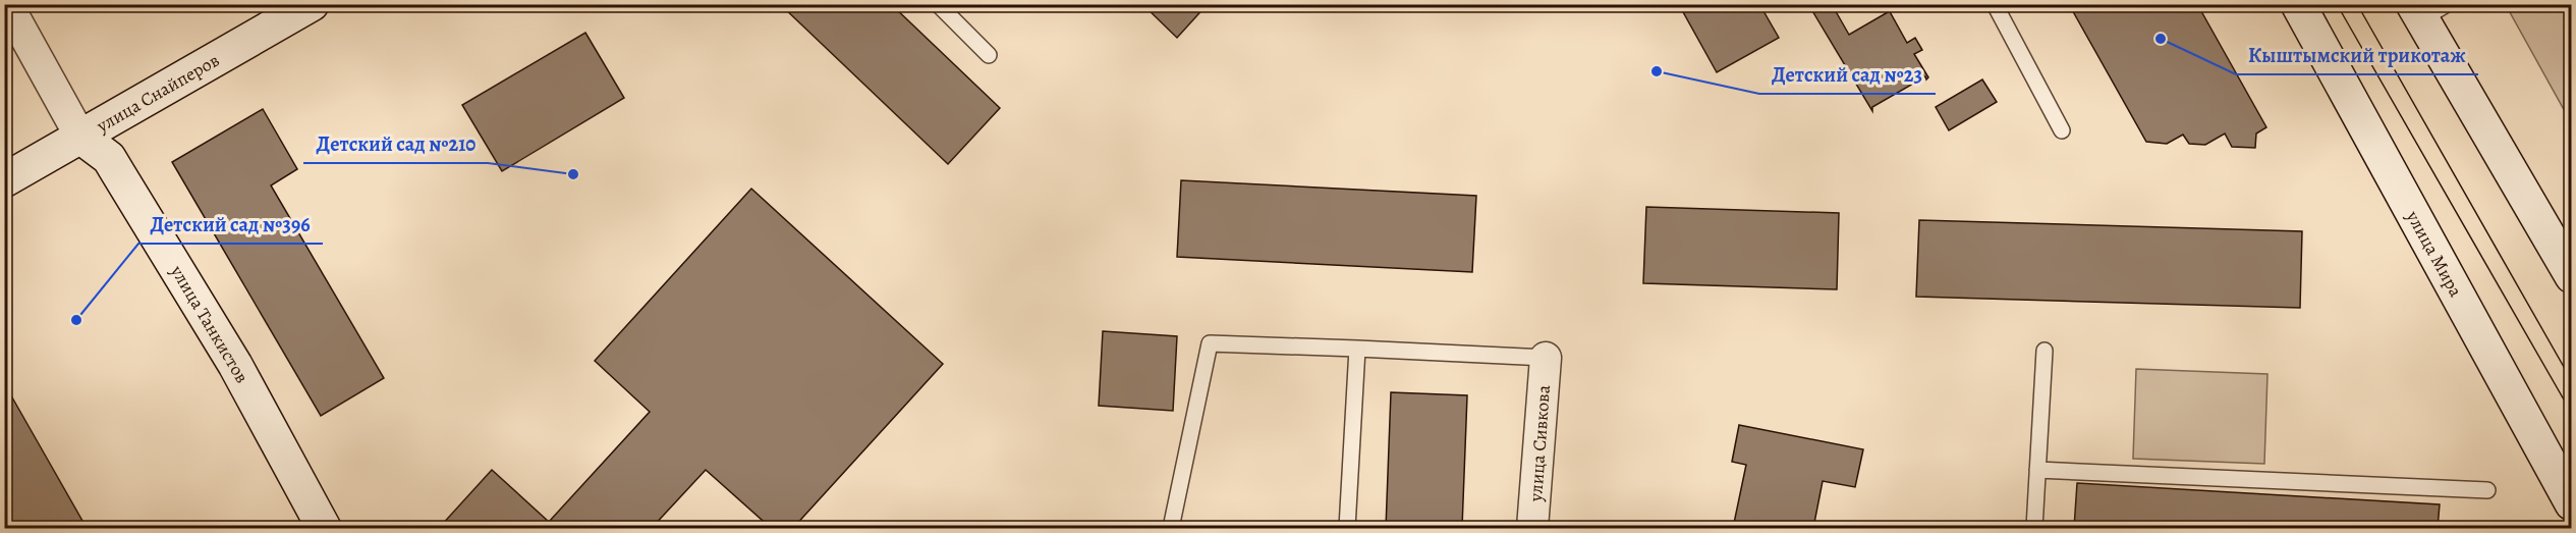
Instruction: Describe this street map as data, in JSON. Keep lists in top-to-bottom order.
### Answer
{
  "streets": {
    "main road": ["улица Снайперов", "улица Мира", "улица Танкистов"],
    "street": ["улица Сивкова"]
  },
  "crossings": [
    ["улица Снайперов", "улица Танкистов"]
  ],
  "places": [
    "Кыштымский трикотаж",
    "Детский сад №23",
    "Детский сад №210",
    "Детский сад №396"
  ]
}
